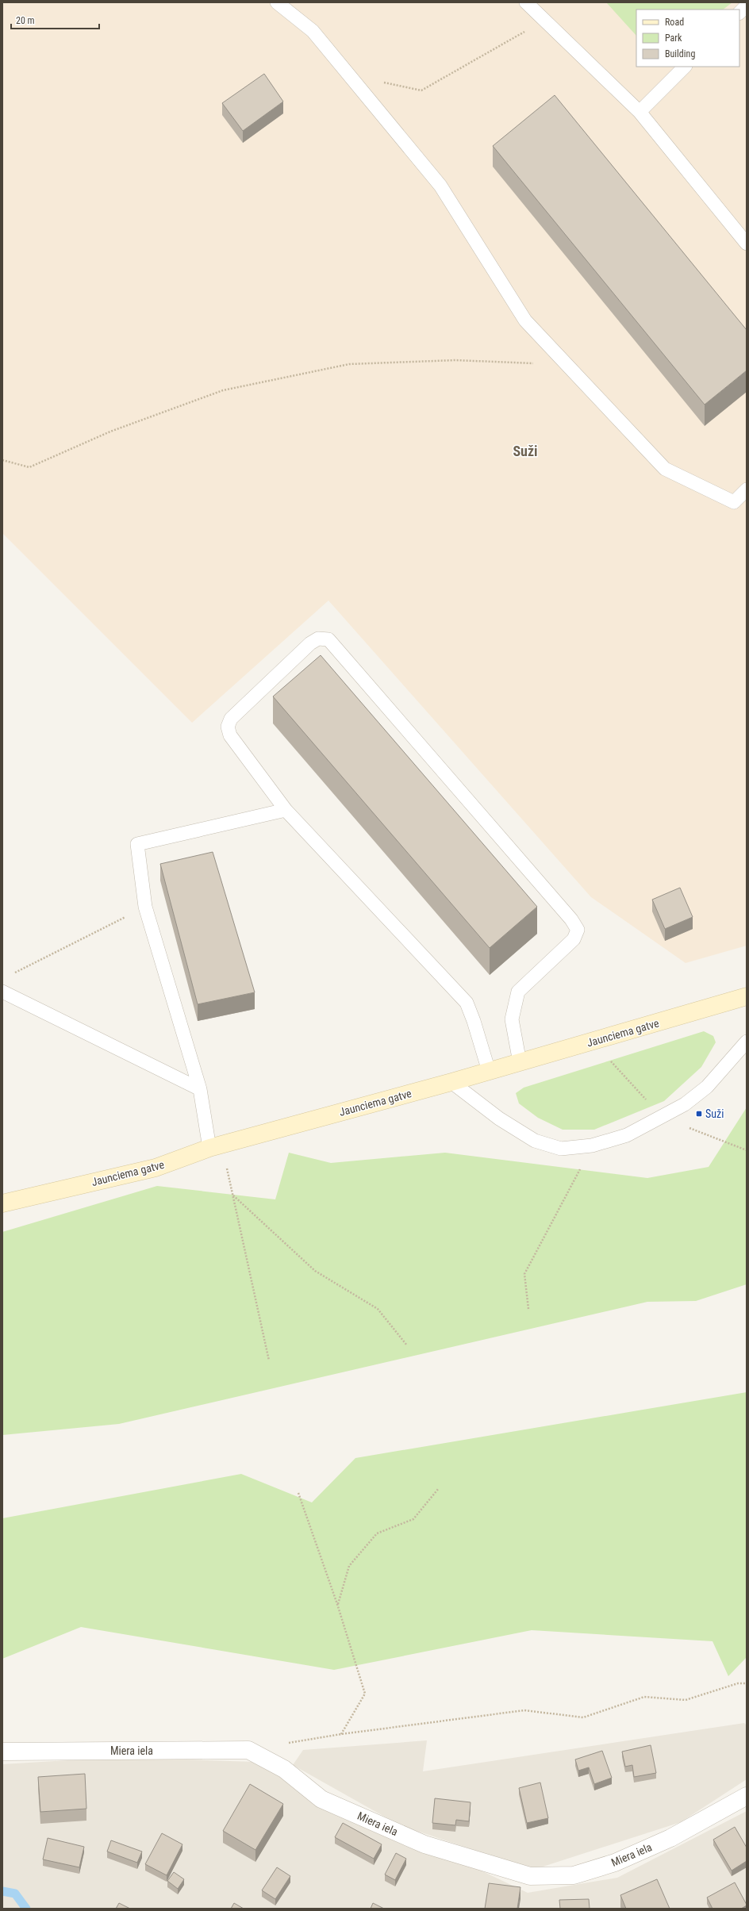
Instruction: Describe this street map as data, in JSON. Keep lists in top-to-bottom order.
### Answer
{
  "streets": {
    "main road": ["Jaunciema gatve"],
    "street": ["Miera iela"]
  },
  "districts": ["Suži"],
  "places": {
    "transit": ["Suži"]
  },
  "legend": ["Road", "Park", "Building"],
  "scale_bar": "20 m"
}
